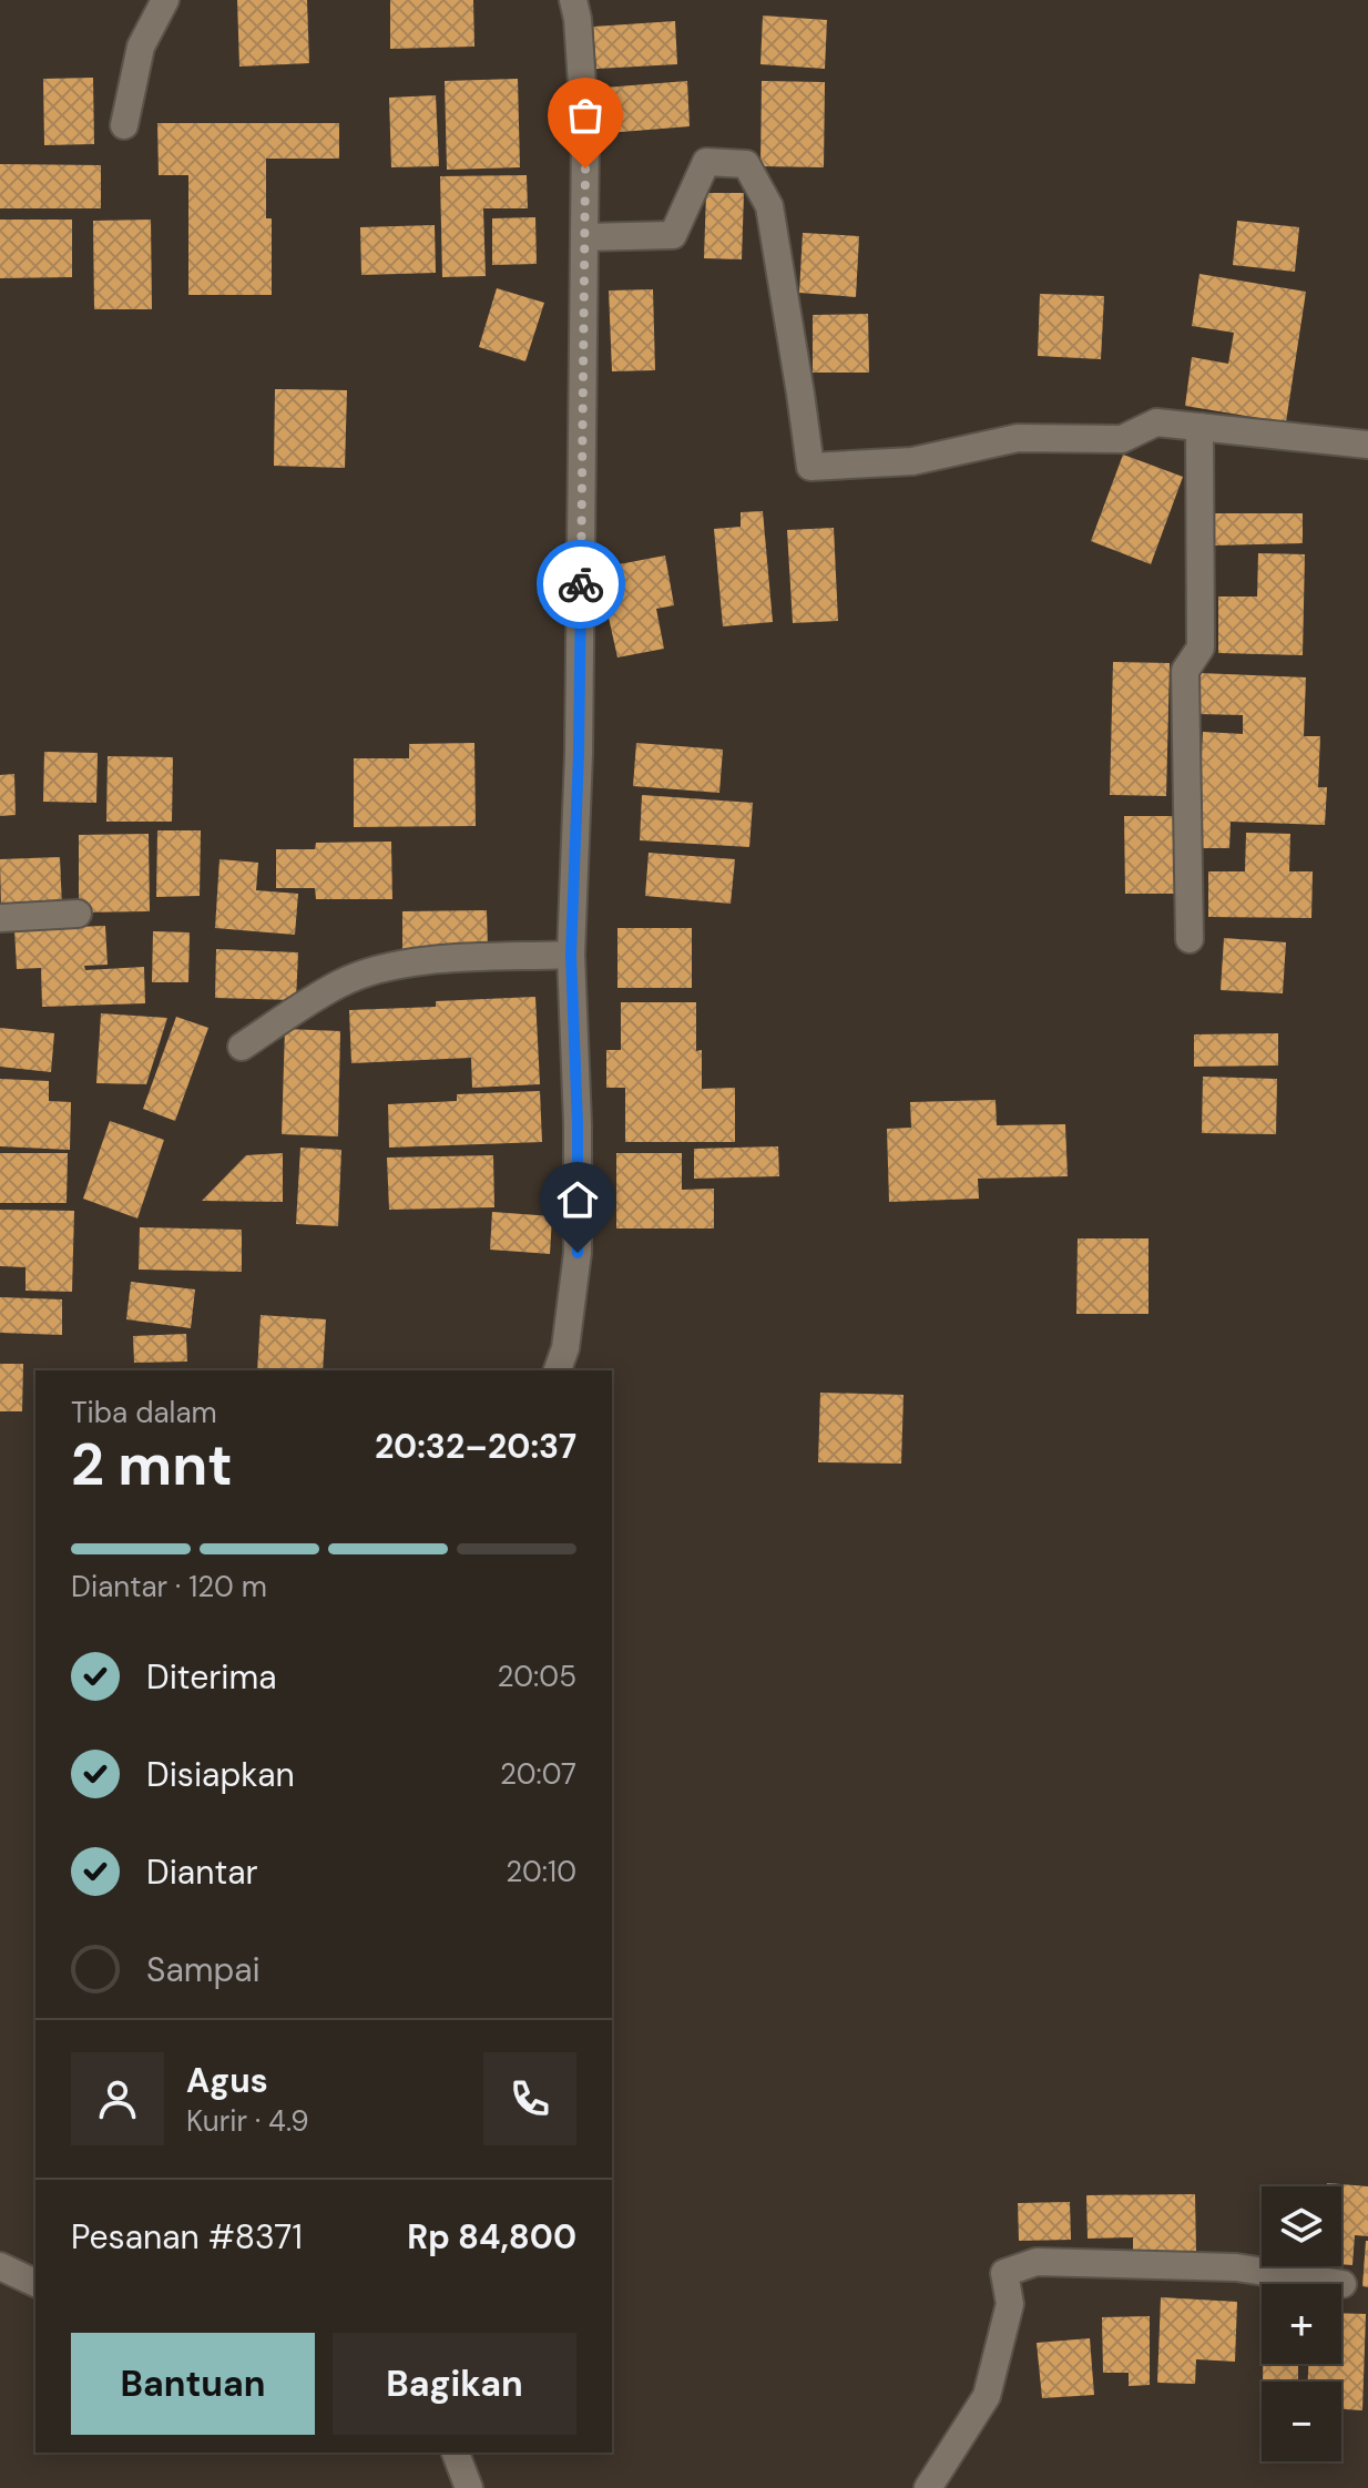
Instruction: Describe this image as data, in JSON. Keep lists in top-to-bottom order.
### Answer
{
  "page": {
    "heading": ["2 mnt", "Tiba dalam", "20:32–20:37"],
    "panel": [
      "Agus",
      "Kurir · 4.9",
      "Pesanan #8371",
      "Rp 84,800"
    ],
    "bar": "Diantar · 120 m",
    "list": [
      ["Diterima", "20:05"],
      ["Disiapkan", "20:07"],
      ["Diantar", "20:10"],
      "Sampai"
    ],
    "map_buttons": ["+", "−"],
    "buttons": ["Bantuan", "Bagikan"]
  }
}
